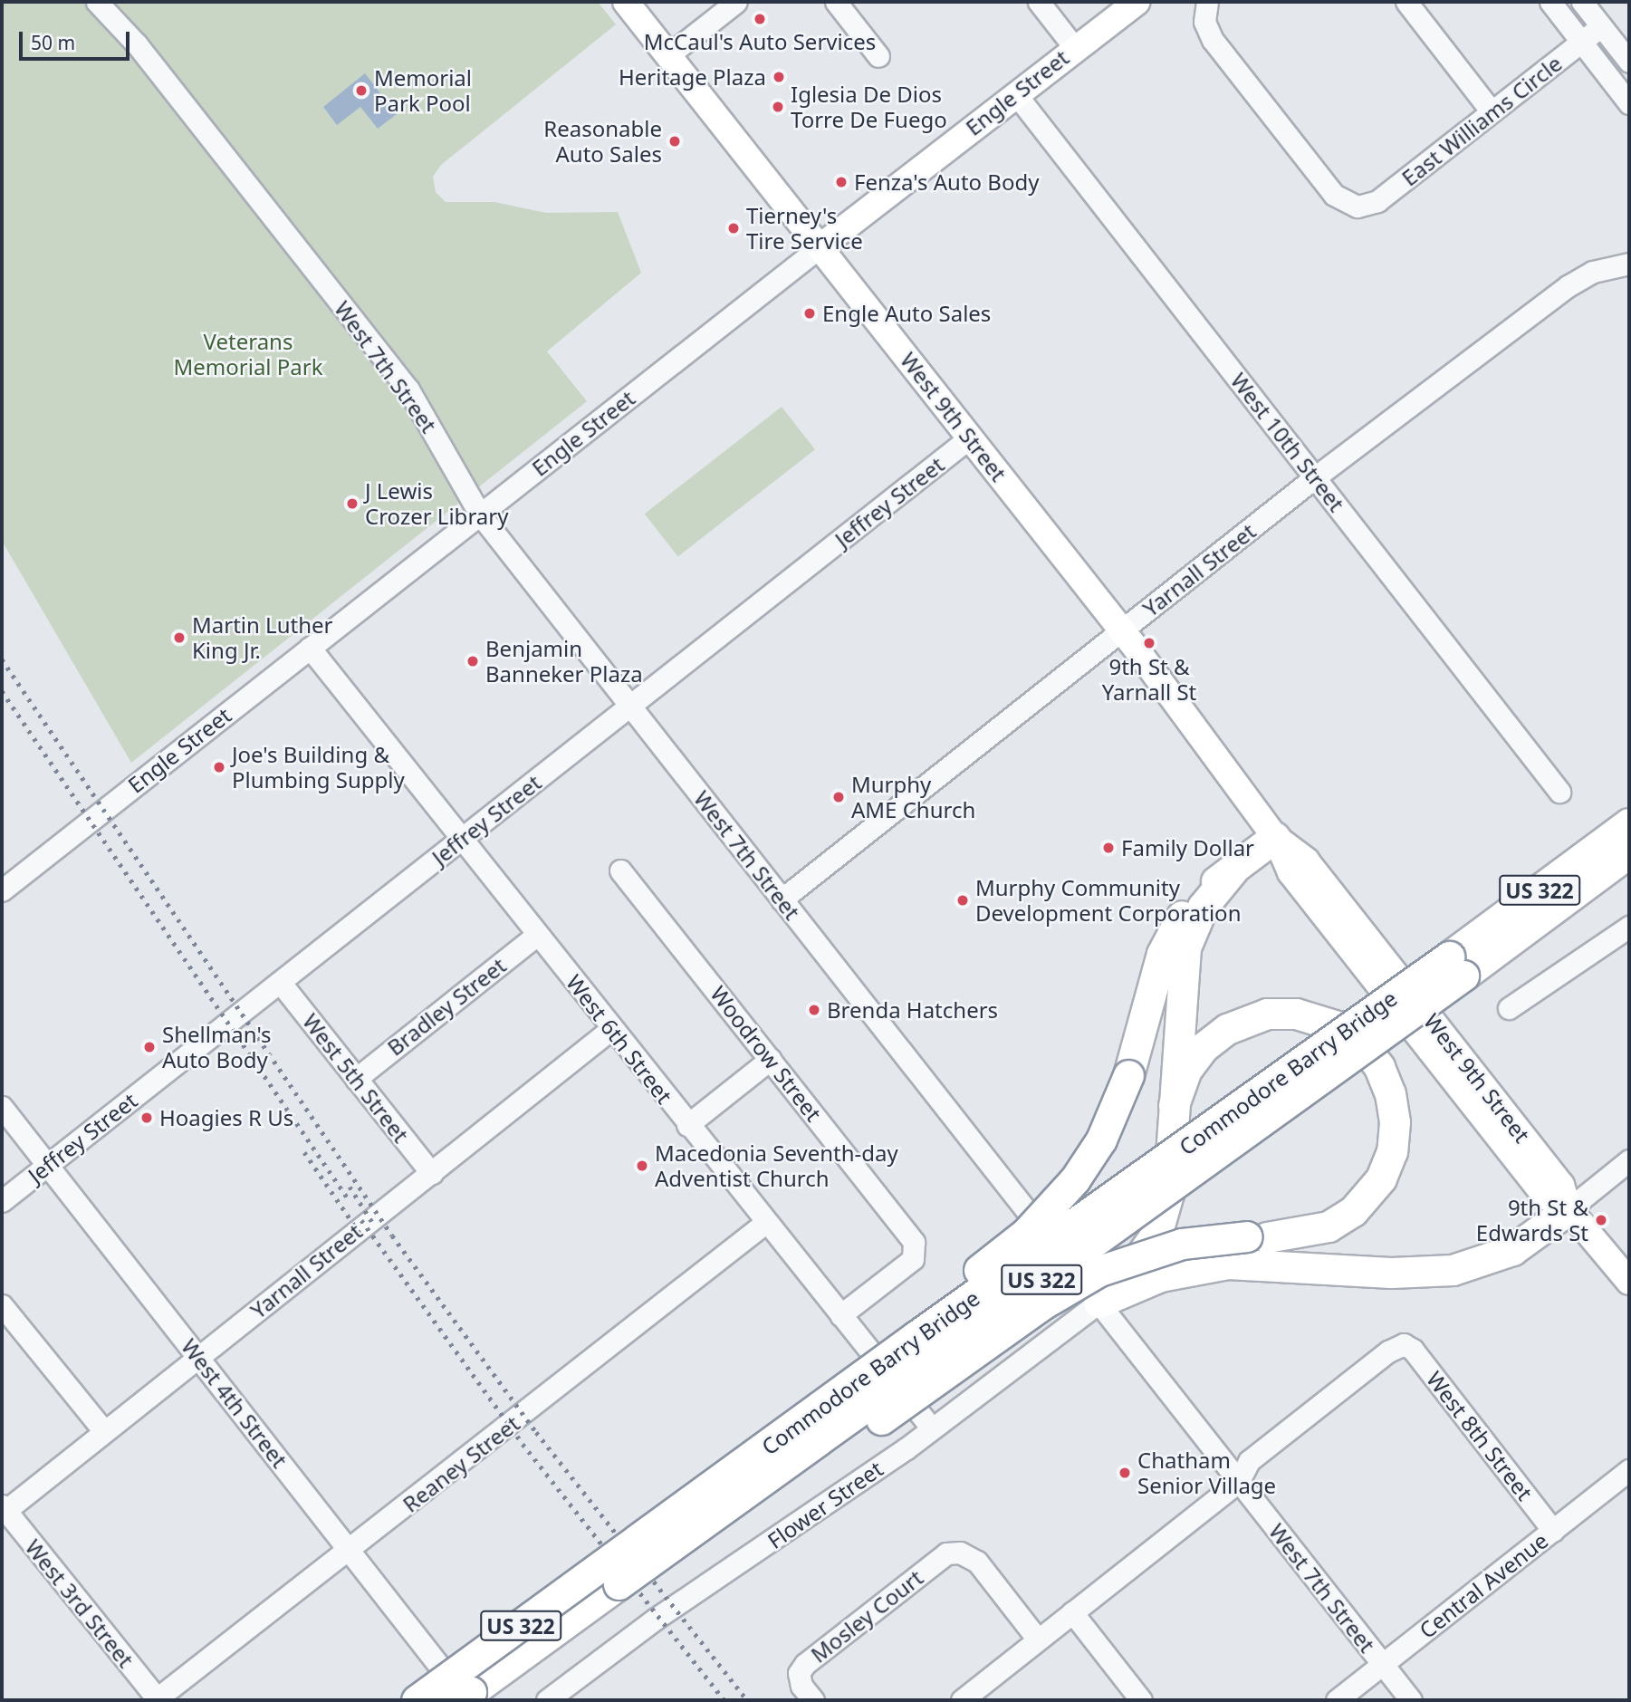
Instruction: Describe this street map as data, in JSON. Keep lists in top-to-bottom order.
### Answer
{
  "streets": {
    "highway": ["US 322", "Commodore Barry Bridge"],
    "main road": ["Engle Street", "West 9th Street"],
    "street": [
      "East Williams Circle",
      "West 7th Street",
      "West 10th Street",
      "Jeffrey Street",
      "Yarnall Street",
      "Bradley Street",
      "West 6th Street",
      "Woodrow Street",
      "West 5th Street",
      "West 4th Street",
      "West 8th Street",
      "Reaney Street",
      "Flower Street",
      "Central Avenue",
      "West 3rd Street",
      "Mosley Court"
    ]
  },
  "crossings": [
    ["Engle Street", "West 7th Street"],
    ["Engle Street", "West 9th Street"],
    ["Engle Street", "West 10th Street"],
    ["Engle Street", "West 6th Street"],
    ["West 7th Street", "Jeffrey Street"],
    ["West 7th Street", "Yarnall Street"],
    ["West 7th Street", "West 8th Street"],
    ["West 7th Street", "Flower Street"],
    ["West 7th Street", "Central Avenue"],
    ["West 9th Street", "Jeffrey Street"],
    ["West 9th Street", "Yarnall Street"],
    ["West 10th Street", "Yarnall Street"],
    ["Jeffrey Street", "West 6th Street"],
    ["Jeffrey Street", "West 5th Street"],
    ["Jeffrey Street", "West 4th Street"],
    ["Yarnall Street", "West 6th Street"],
    ["Yarnall Street", "West 5th Street"],
    ["Yarnall Street", "West 4th Street"],
    ["Yarnall Street", "West 3rd Street"],
    ["US 322", "Commodore Barry Bridge"],
    ["Bradley Street", "West 6th Street"],
    ["Bradley Street", "West 5th Street"],
    ["West 6th Street", "Woodrow Street"],
    ["West 6th Street", "Reaney Street"],
    ["West 6th Street", "Flower Street"],
    ["Commodore Barry Bridge", "West 4th Street"],
    ["West 4th Street", "Reaney Street"],
    ["West 8th Street", "Central Avenue"],
    ["Reaney Street", "West 3rd Street"]
  ],
  "parks": ["Veterans Memorial Park"],
  "places": [
    "McCaul's Auto Services",
    "Heritage Plaza",
    "Memorial Park Pool",
    "Iglesia De Dios Torre De Fuego",
    "Reasonable Auto Sales",
    "Fenza's Auto Body",
    "Tierney's Tire Service",
    "Engle Auto Sales",
    "J Lewis Crozer Library",
    "Martin Luther King Jr.",
    "9th St & Yarnall St",
    "Benjamin Banneker Plaza",
    "Joe's Building & Plumbing Supply",
    "Murphy AME Church",
    "Family Dollar",
    "Murphy Community Development Corporation",
    "Brenda Hatchers",
    "Shellman's Auto Body",
    "Hoagies R Us",
    "Macedonia Seventh-day Adventist Church",
    "9th St & Edwards St",
    "Chatham Senior Village"
  ],
  "scale_bar": "50 m"
}
